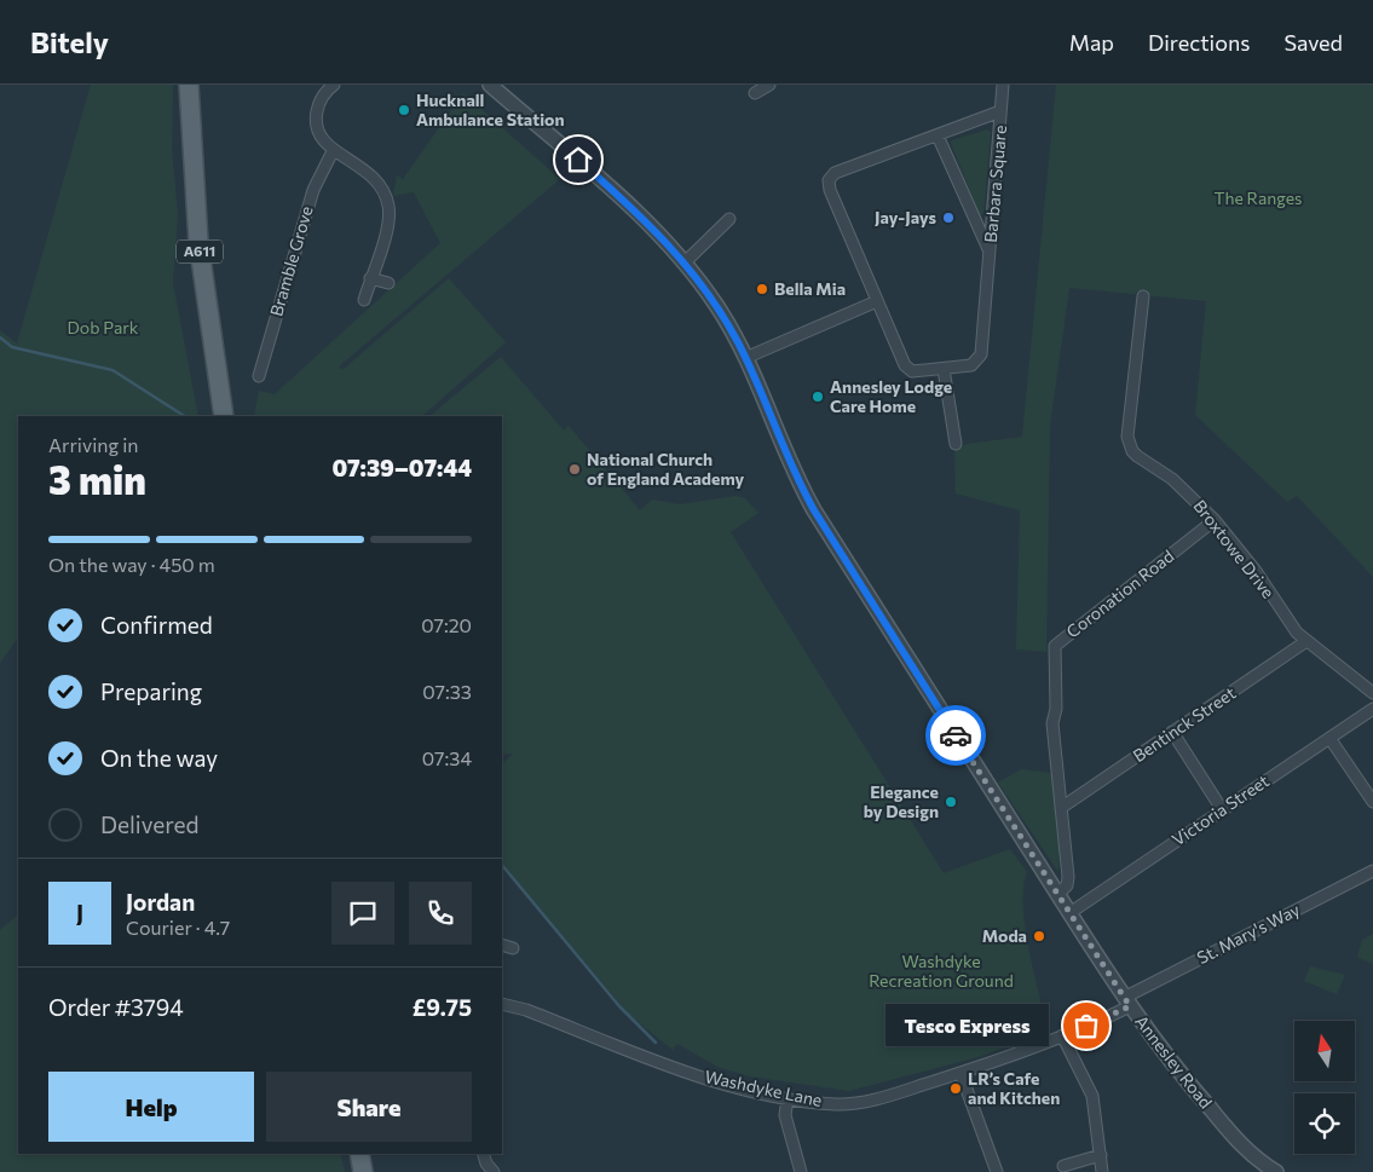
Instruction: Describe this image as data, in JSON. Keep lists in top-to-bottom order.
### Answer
{
  "streets": {
    "main road": ["A611"],
    "street": [
      "Barbara Square",
      "Bramble Grove",
      "Broxtowe Drive",
      "Coronation Road",
      "Bentinck Street",
      "Victoria Street",
      "St. Mary's Way",
      "Annesley Road",
      "Washdyke Lane"
    ]
  },
  "crossings": [
    ["Broxtowe Drive", "Coronation Road"],
    ["Broxtowe Drive", "Bentinck Street"],
    ["Coronation Road", "Bentinck Street"],
    ["Coronation Road", "Annesley Road"],
    ["Victoria Street", "Annesley Road"],
    ["St. Mary's Way", "Annesley Road"],
    ["St. Mary's Way", "Washdyke Lane"],
    ["Annesley Road", "Washdyke Lane"]
  ],
  "parks": ["The Ranges", "Dob Park", "Washdyke Recreation Ground"],
  "places": [
    "Hucknall Ambulance Station",
    "Jay-Jays",
    "Bella Mia",
    "Annesley Lodge Care Home",
    "National Church of England Academy",
    "Elegance by Design",
    "Moda",
    "Tesco Express",
    "LR’s Cafe and Kitchen"
  ],
  "north": "top",
  "page": {
    "header": "Bitely",
    "nav": ["Map", "Directions", "Saved"],
    "heading": ["3 min", "Arriving in", "07:39–07:44"],
    "panel": [
      "Jordan",
      "Courier · 4.7",
      "Order #3794",
      "£9.75"
    ],
    "bar": "On the way · 450 m",
    "list": [
      ["Confirmed", "07:20"],
      ["Preparing", "07:33"],
      ["On the way", "07:34"],
      "Delivered"
    ],
    "round": "J",
    "bubble": "Tesco Express",
    "buttons": ["Help", "Share"]
  }
}
